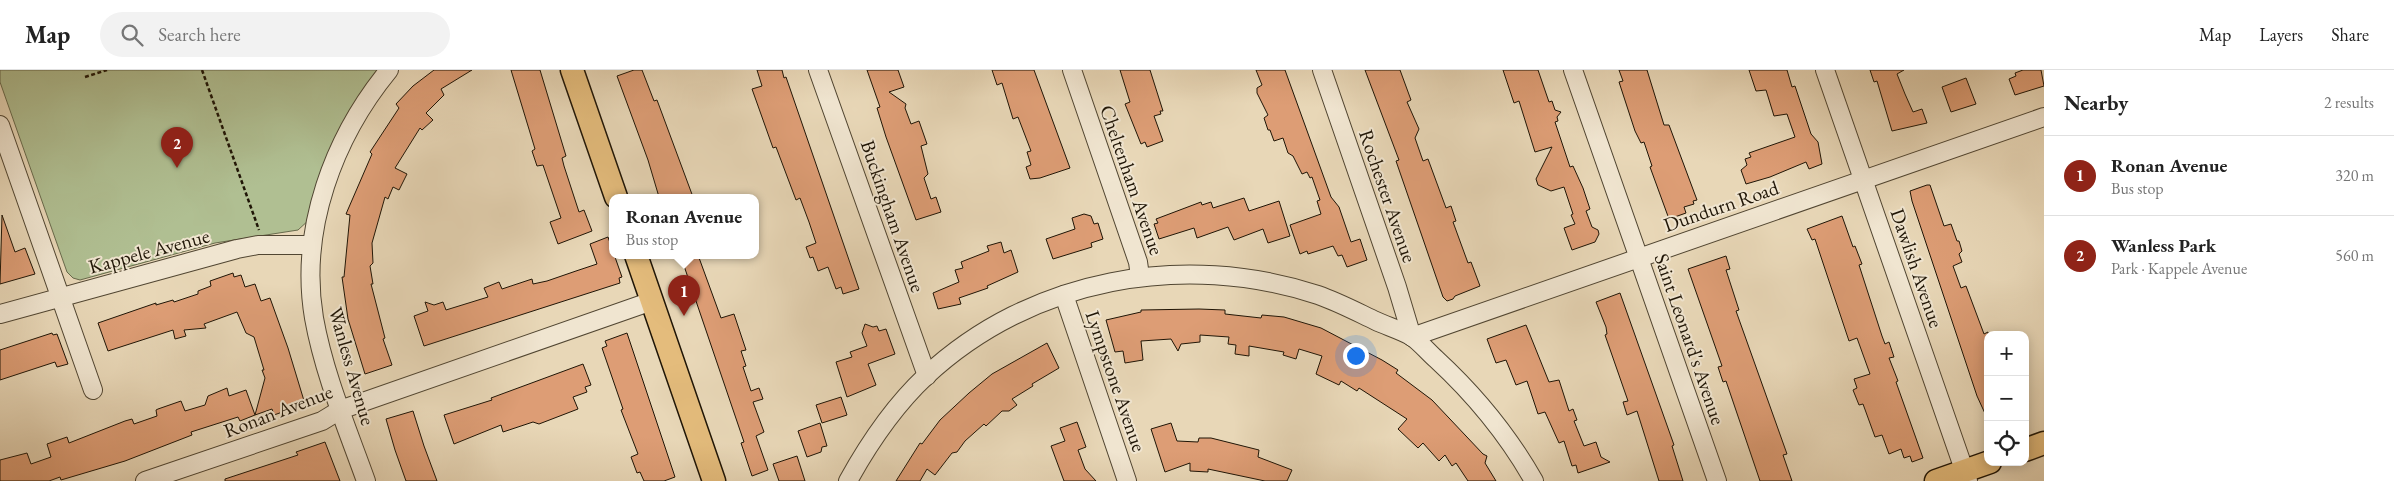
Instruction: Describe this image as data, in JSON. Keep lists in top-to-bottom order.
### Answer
{
  "streets": {
    "street": [
      "Cheltenham Avenue",
      "Rochester Avenue",
      "Dundurn Road",
      "Buckingham Avenue",
      "Kappele Avenue",
      "Dawlish Avenue",
      "Saint Leonard's Avenue",
      "Wanless Avenue",
      "Lympstone Avenue",
      "Ronan Avenue"
    ]
  },
  "crossings": [
    ["Rochester Avenue", "Dundurn Road"],
    ["Dundurn Road", "Dawlish Avenue"],
    ["Dundurn Road", "Saint Leonard's Avenue"],
    ["Kappele Avenue", "Wanless Avenue"],
    ["Wanless Avenue", "Ronan Avenue"]
  ],
  "page": {
    "header": "Map",
    "search": "Search here",
    "nav": ["Map", "Layers", "Share"],
    "heading": ["Nearby", "2 results"],
    "pins": ["2", "1"],
    "list": [
      {
        "mark": "1",
        "name": "Ronan Avenue",
        "note": "Bus stop",
        "value": "320 m"
      },
      {
        "mark": "2",
        "name": "Wanless Park",
        "note": "Park · Kappele Avenue",
        "value": "560 m"
      }
    ],
    "popup": ["Ronan Avenue", "Bus stop"],
    "map_buttons": ["+", "−"]
  }
}
